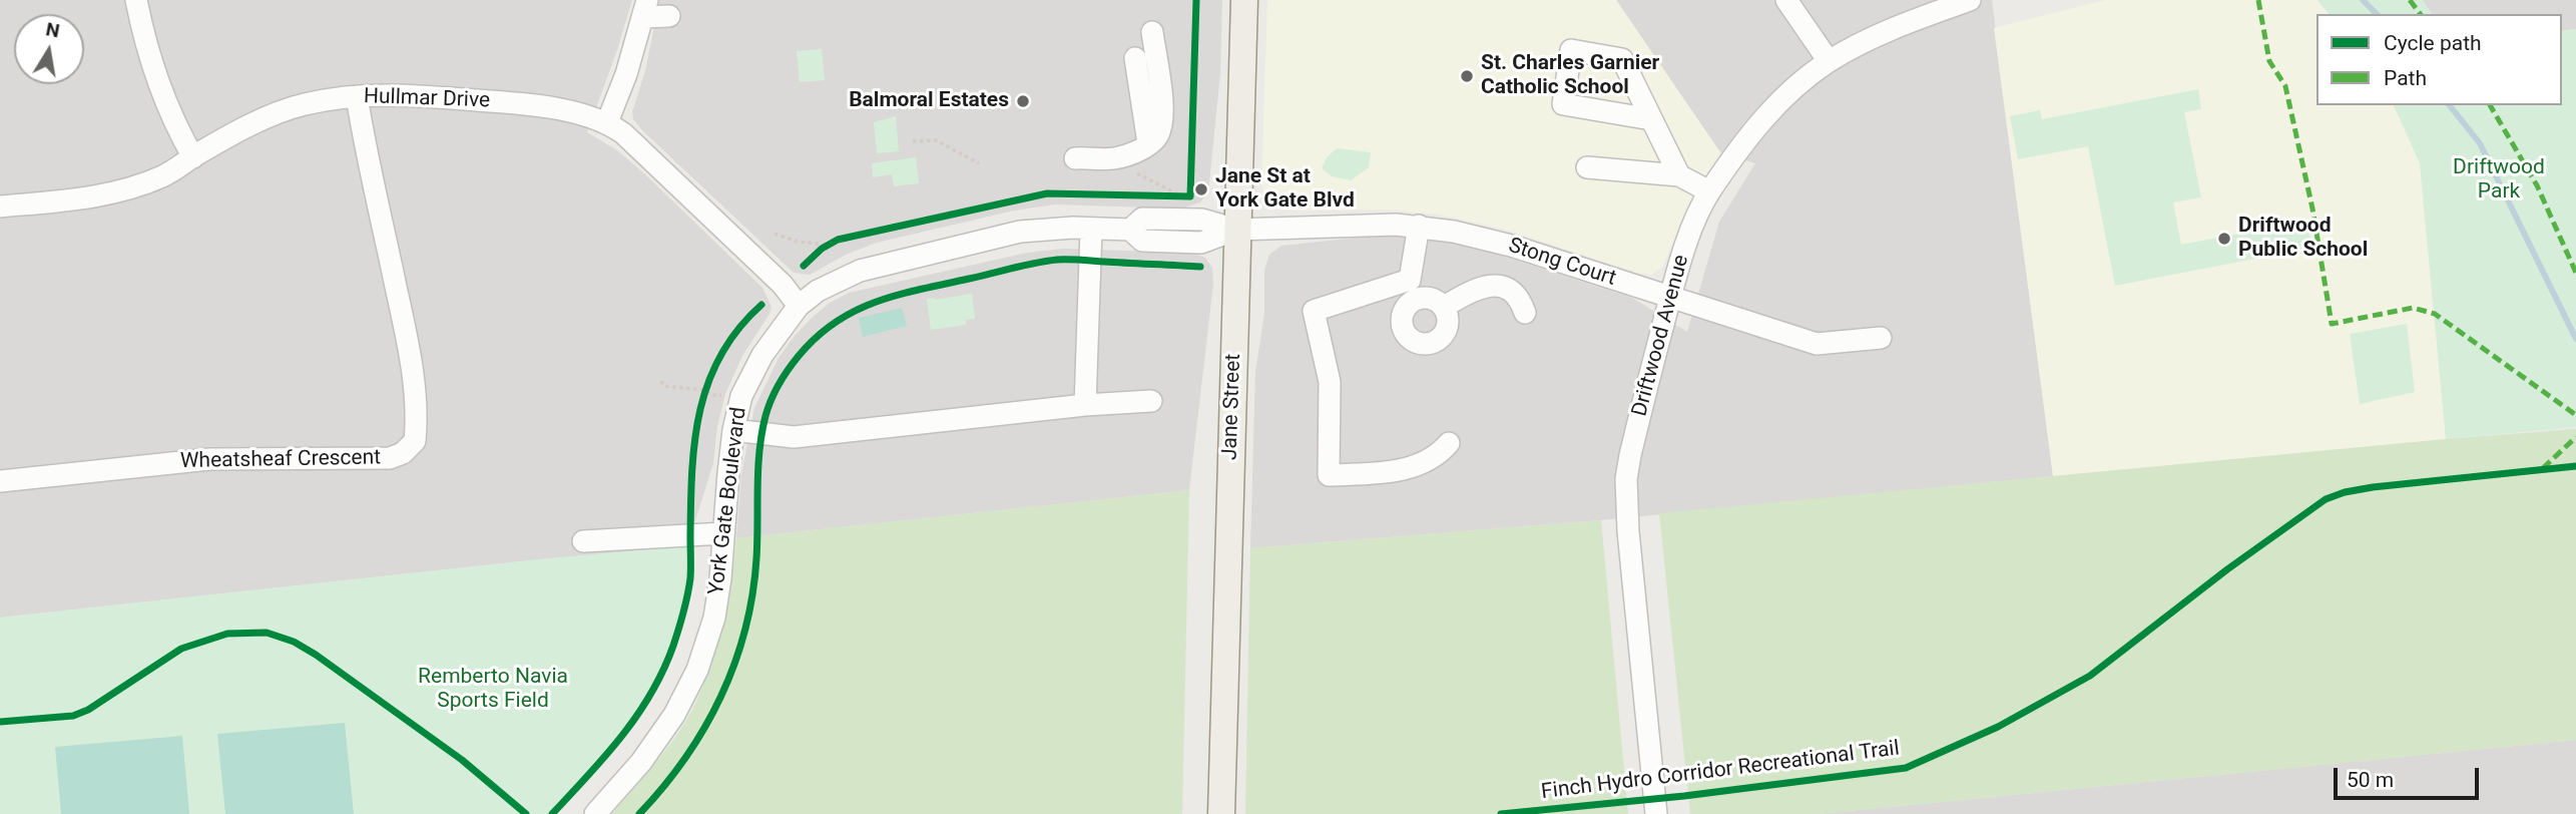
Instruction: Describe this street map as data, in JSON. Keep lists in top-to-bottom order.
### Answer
{
  "streets": {
    "main road": ["Jane Street"],
    "street": [
      "Hullmar Drive",
      "Stong Court",
      "Driftwood Avenue",
      "Wheatsheaf Crescent",
      "York Gate Boulevard"
    ],
    "cycle path": ["Finch Hydro Corridor Recreational Trail"]
  },
  "crossings": [
    ["Hullmar Drive", "Wheatsheaf Crescent"],
    ["Hullmar Drive", "York Gate Boulevard"],
    ["Stong Court", "Driftwood Avenue"],
    ["Stong Court", "Jane Street"],
    ["Stong Court", "York Gate Boulevard"],
    ["Jane Street", "York Gate Boulevard"]
  ],
  "parks": ["Driftwood Park", "Remberto Navia Sports Field"],
  "places": [
    "St. Charles Garnier Catholic School",
    "Balmoral Estates",
    "Jane St at York Gate Blvd",
    "Driftwood Public School"
  ],
  "legend": ["Cycle path", "Path"],
  "scale_bar": "50 m",
  "north": "top"
}
